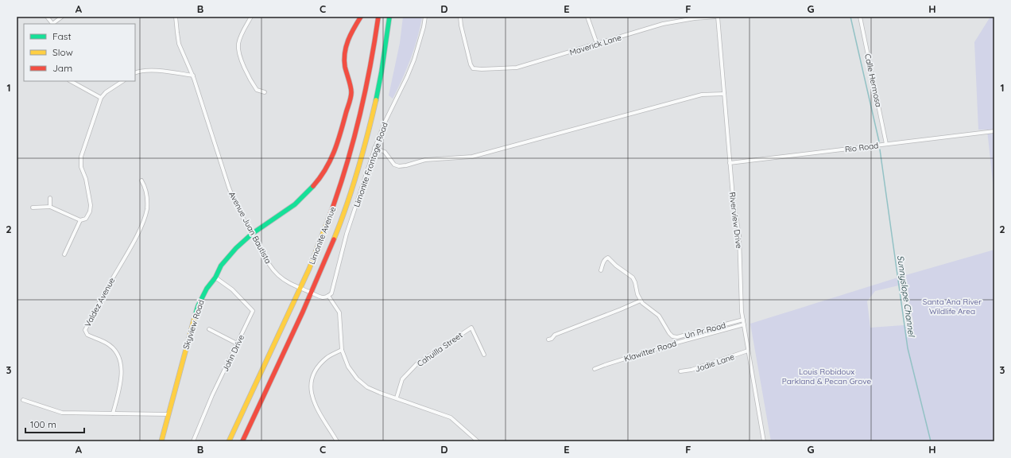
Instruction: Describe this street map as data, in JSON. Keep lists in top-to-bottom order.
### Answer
{
  "streets": {
    "main road": ["Limonite Avenue", "Skyview Road"],
    "street": [
      "Maverick Lane",
      "Calle Hermosa",
      "Rio Road",
      "Limonite Frontage Road",
      "Riverview Drive",
      "Avenue Juan Bautista",
      "Valdez Avenue",
      "Un Pr Road",
      "Cahuilla Street",
      "Klawitter Road",
      "John Drive",
      "Jodie Lane"
    ]
  },
  "crossings": [
    ["Maverick Lane", "Riverview Drive"],
    ["Calle Hermosa", "Rio Road"],
    ["Rio Road", "Riverview Drive"],
    ["Limonite Frontage Road", "Avenue Juan Bautista"],
    ["Riverview Drive", "Un Pr Road"],
    ["Riverview Drive", "Klawitter Road"],
    ["Riverview Drive", "Jodie Lane"],
    ["Avenue Juan Bautista", "Limonite Avenue"],
    ["Avenue Juan Bautista", "Skyview Road"],
    ["Skyview Road", "John Drive"]
  ],
  "water": ["Sunnyslope Channel"],
  "parks": ["Santa Ana River Wildlife Area", "Louis Robidoux Parkland & Pecan Grove"],
  "legend": ["Fast", "Slow", "Jam"],
  "scale_bar": "100 m",
  "grid": {
    "columns": [
      "A",
      "B",
      "C",
      "D",
      "E",
      "F",
      "G",
      "H"
    ],
    "rows": ["1", "2", "3"]
  }
}
